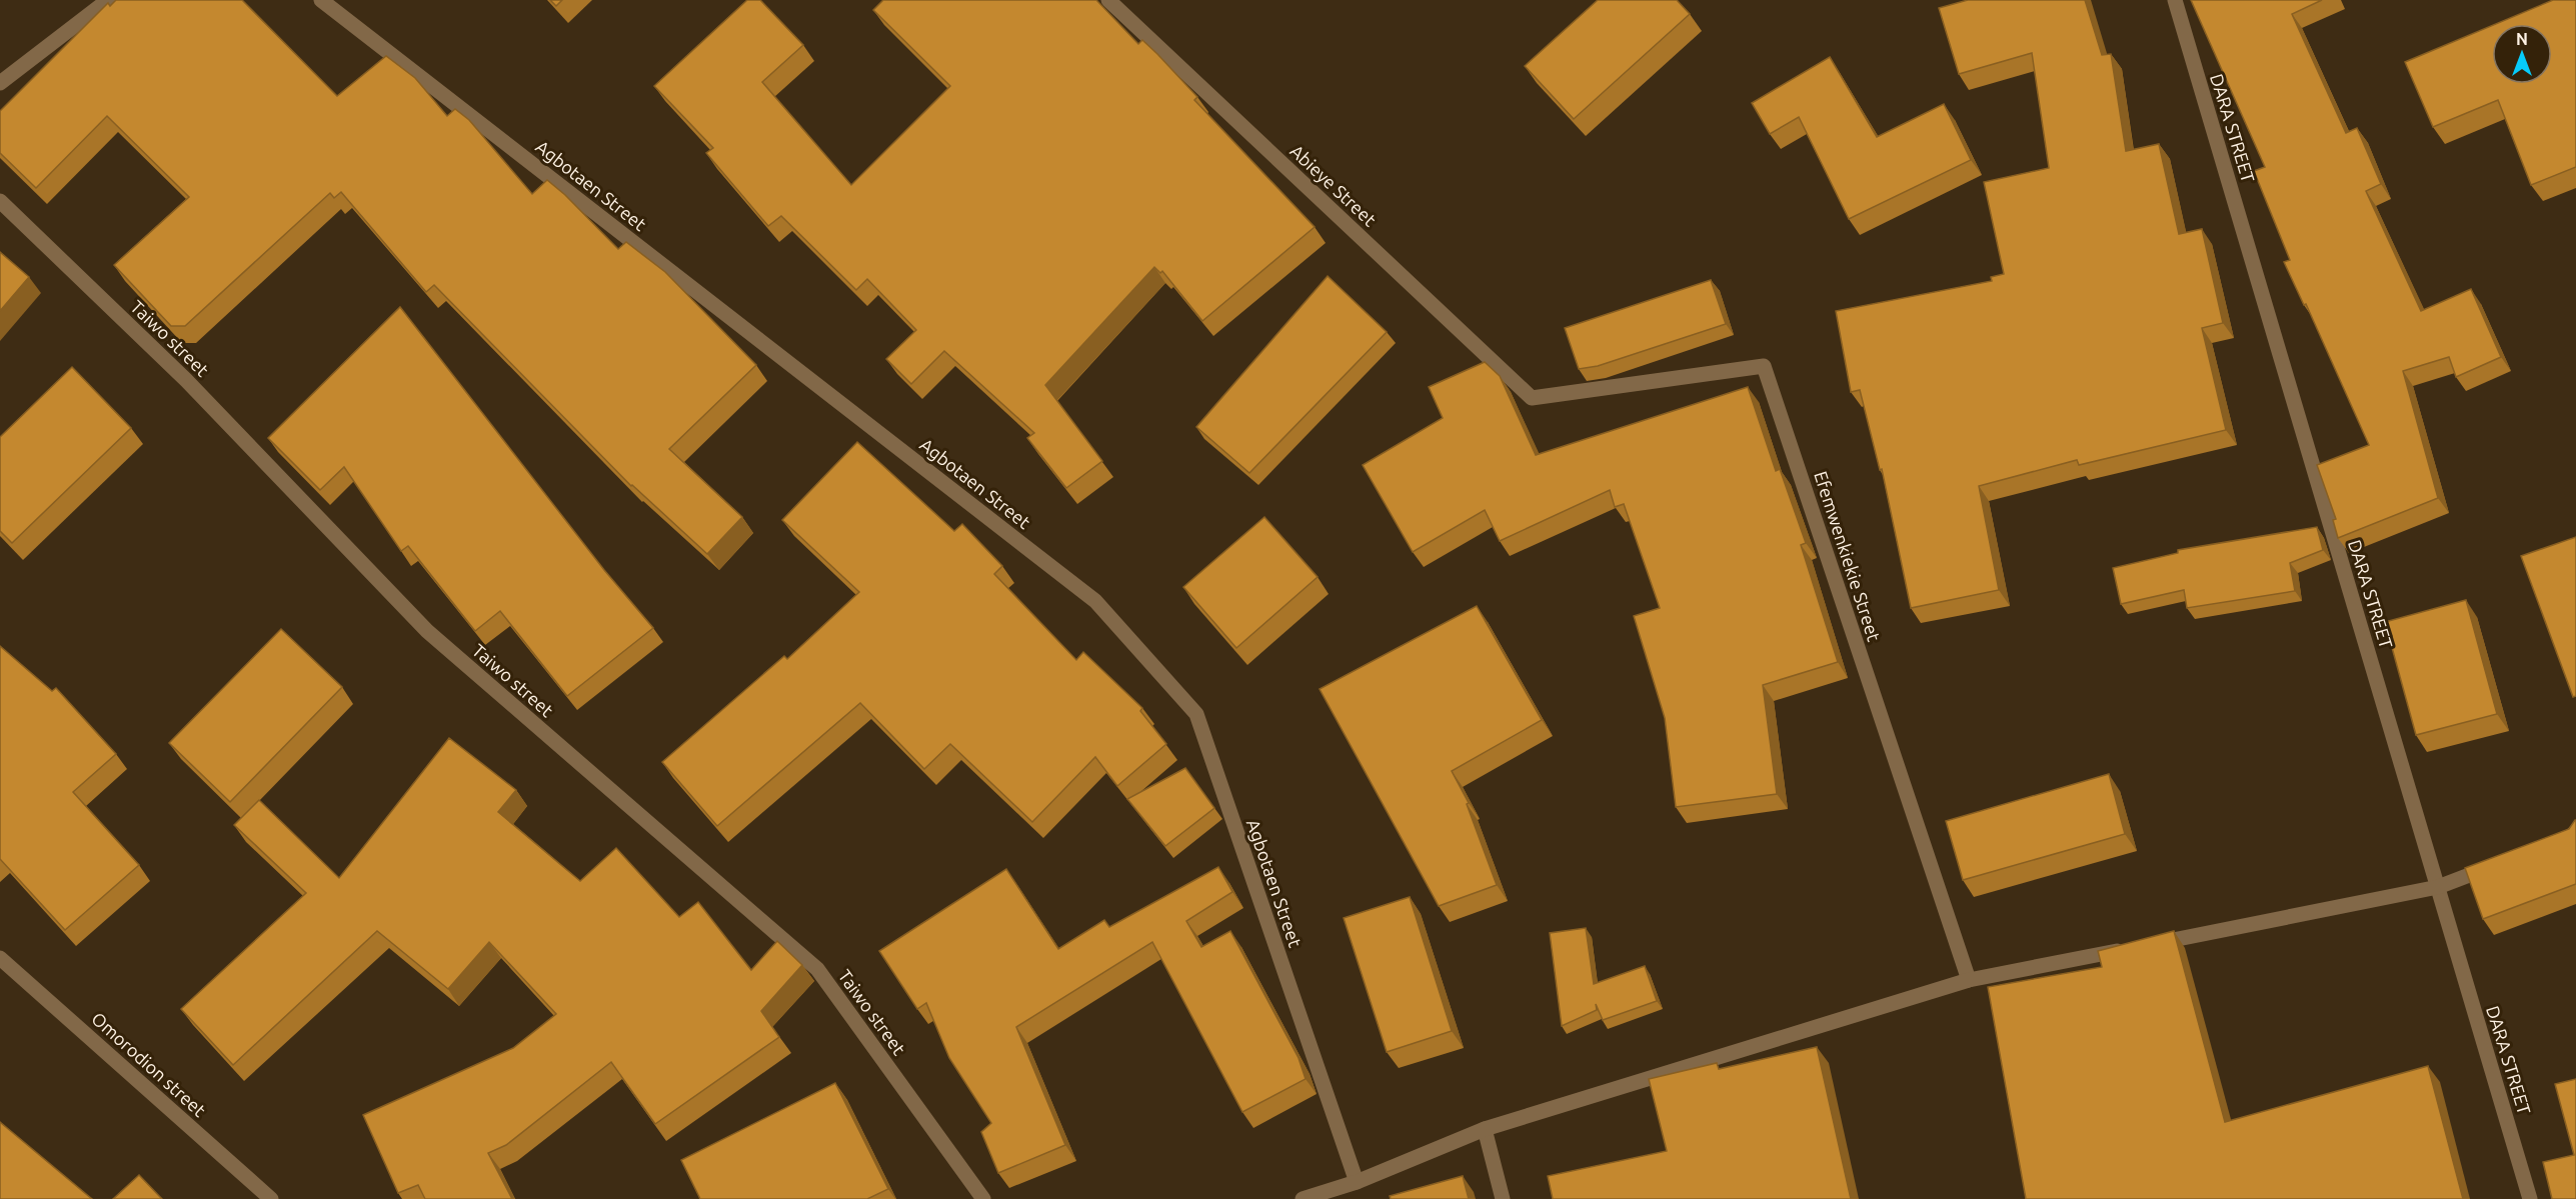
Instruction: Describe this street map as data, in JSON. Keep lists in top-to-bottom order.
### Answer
{
  "streets": {
    "street": [
      "DARA STREET",
      "Agbotaen Street",
      "Abieye Street",
      "Taiwo street",
      "Efemwenkiekie Street",
      "Omorodion street"
    ]
  },
  "crossings": [
    ["Abieye Street", "Efemwenkiekie Street"]
  ],
  "north": "top"
}
